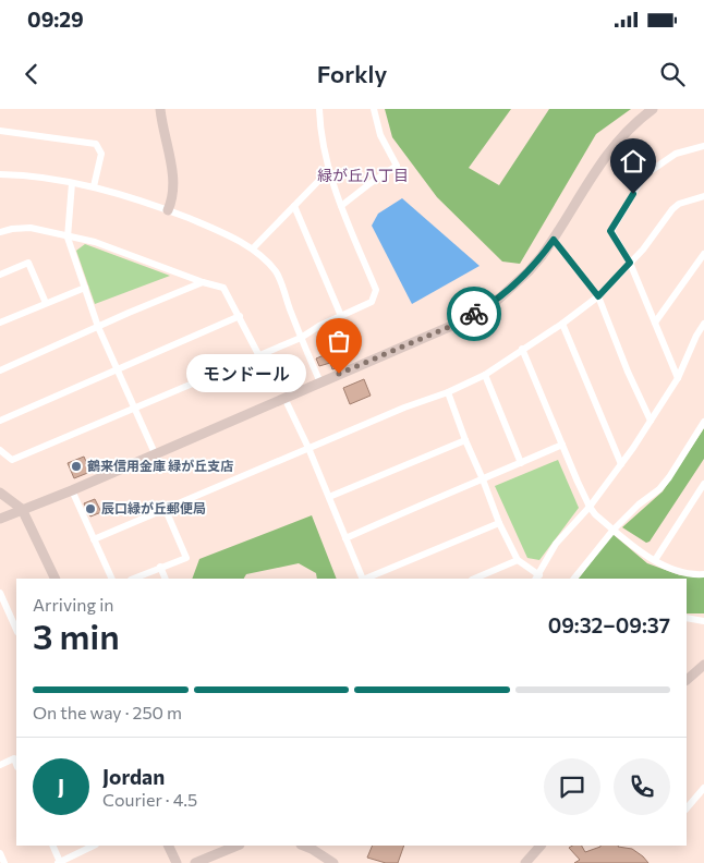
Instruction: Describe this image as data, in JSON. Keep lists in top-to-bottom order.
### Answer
{
  "districts": ["緑が丘八丁目"],
  "places": ["モンドール", "鶴来信用金庫 緑が丘支店", "辰口緑が丘郵便局"],
  "page": {
    "status": "09:29",
    "header": "Forkly",
    "bubble": "モンドール",
    "heading": ["3 min", "Arriving in", "09:32–09:37"],
    "panel": ["Jordan", "Courier · 4.5"],
    "bar": "On the way · 250 m",
    "round": "J"
  }
}
